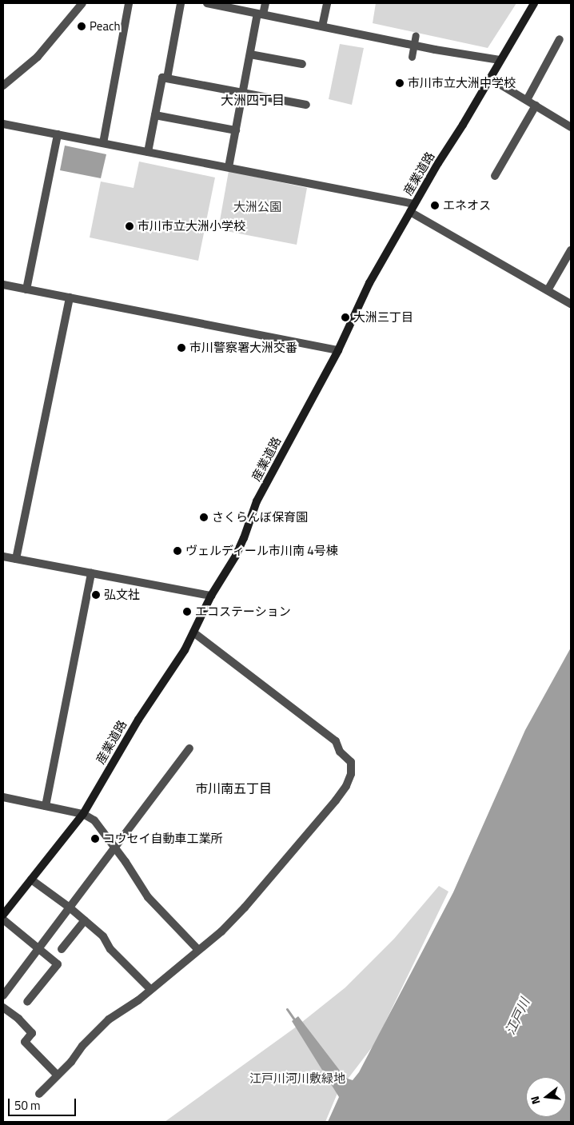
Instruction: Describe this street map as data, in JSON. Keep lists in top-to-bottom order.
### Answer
{
  "streets": {
    "main road": ["産業道路"]
  },
  "districts": ["大洲四丁目", "市川南五丁目"],
  "water": ["江戸川"],
  "parks": ["大洲公園", "江戸川河川敷緑地"],
  "places": [
    "Peach",
    "市川市立大洲中学校",
    "エネオス",
    "市川市立大洲小学校",
    "大洲三丁目",
    "市川警察署大洲交番",
    "さくらんぼ保育園",
    "ヴェルディール市川南 4号棟",
    "弘文社",
    "エコステーション",
    "コウセイ自動車工業所"
  ],
  "scale_bar": "50 m",
  "north": "left"
}
